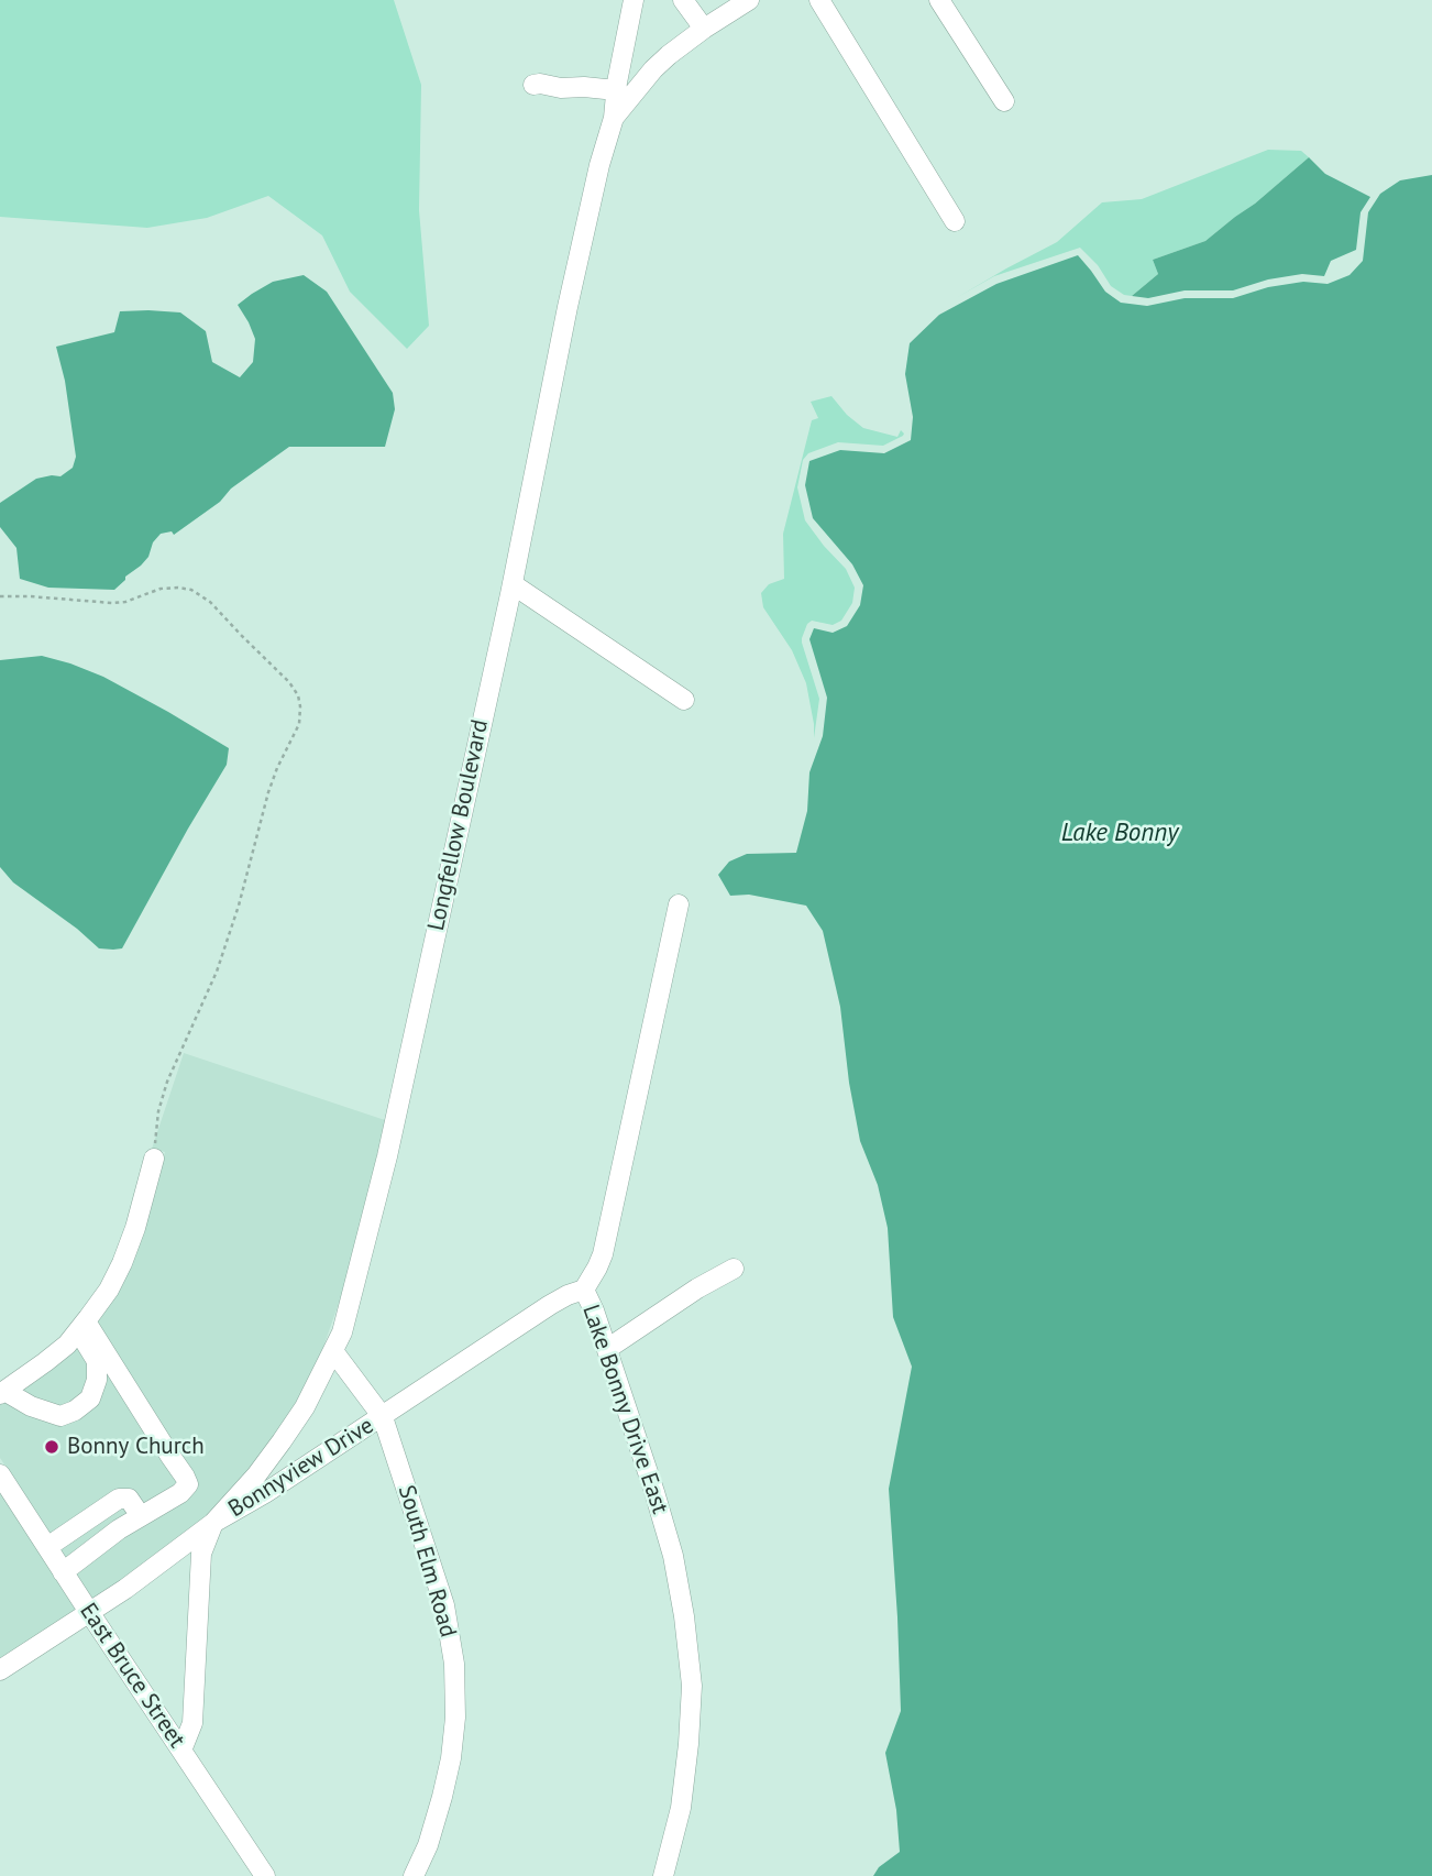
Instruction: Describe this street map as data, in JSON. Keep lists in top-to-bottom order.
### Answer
{
  "streets": {
    "street": [
      "Longfellow Boulevard",
      "Lake Bonny Drive East",
      "Bonnyview Drive",
      "South Elm Road",
      "East Bruce Street"
    ]
  },
  "crossings": [
    ["Longfellow Boulevard", "Bonnyview Drive"],
    ["Longfellow Boulevard", "South Elm Road"],
    ["Longfellow Boulevard", "East Bruce Street"],
    ["Lake Bonny Drive East", "Bonnyview Drive"],
    ["Bonnyview Drive", "South Elm Road"],
    ["Bonnyview Drive", "East Bruce Street"]
  ],
  "water": ["Lake Bonny"],
  "places": ["Bonny Church"]
}
